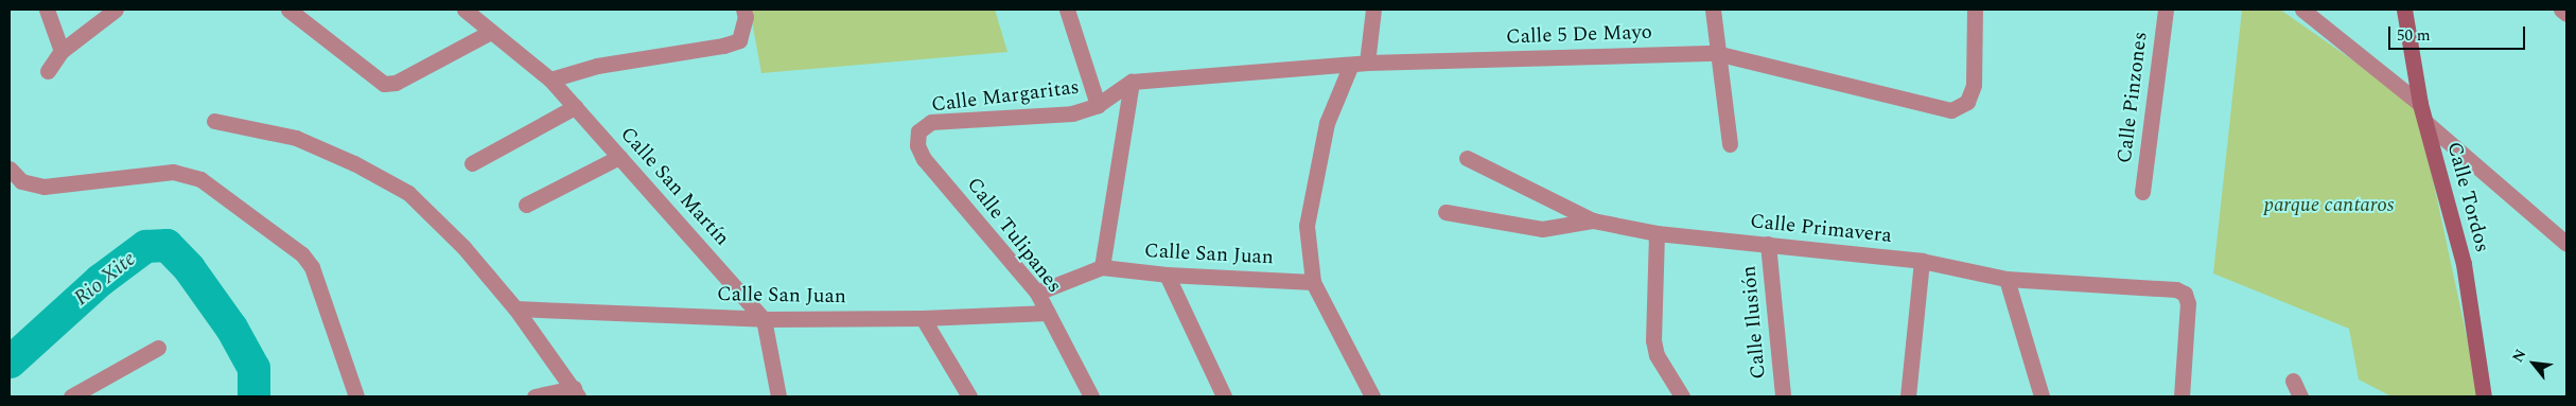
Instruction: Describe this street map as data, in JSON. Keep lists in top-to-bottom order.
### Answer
{
  "streets": {
    "street": [
      "Calle 5 De Mayo",
      "Calle Margaritas",
      "Calle Pinzones",
      "Calle San Martín",
      "Calle Tordos",
      "Calle Primavera",
      "Calle Tulipanes",
      "Calle San Juan",
      "Calle Ilusión"
    ]
  },
  "crossings": [
    ["Calle 5 De Mayo", "Calle Margaritas"],
    ["Calle Margaritas", "Calle Tulipanes"],
    ["Calle San Martín", "Calle San Juan"],
    ["Calle Primavera", "Calle Ilusión"],
    ["Calle Tulipanes", "Calle San Juan"]
  ],
  "water": ["Rio Xite"],
  "parks": ["parque cantaros"],
  "scale_bar": "50 m",
  "north": "top left"
}
